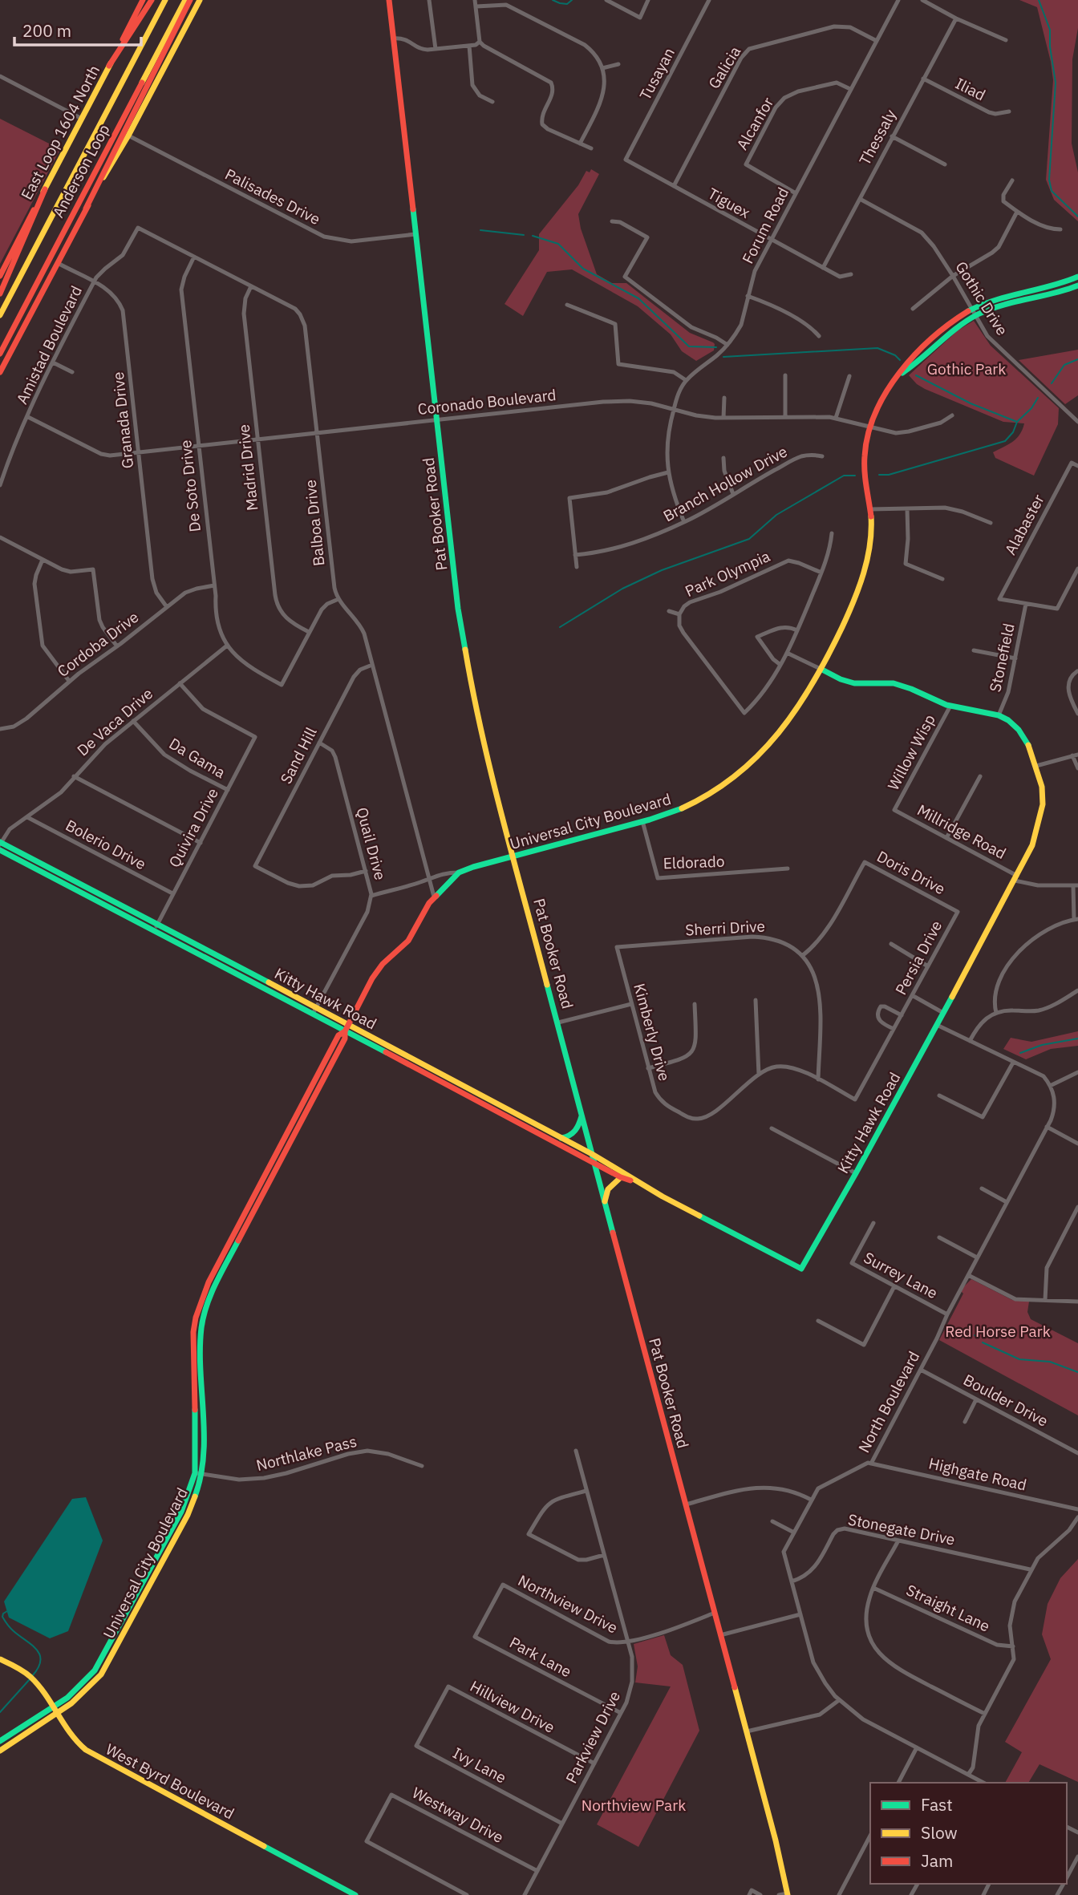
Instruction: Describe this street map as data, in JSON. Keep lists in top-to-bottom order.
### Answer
{
  "streets": {
    "main road": [
      "East Loop 1604 North",
      "Anderson Loop",
      "Pat Booker Road",
      "Universal City Boulevard",
      "Kitty Hawk Road",
      "West Byrd Boulevard"
    ],
    "street": [
      "Galicia",
      "Tusayan",
      "Iliad",
      "Alcanfor",
      "Thessaly",
      "Palisades Drive",
      "Tiguex",
      "Forum Road",
      "Gothic Drive",
      "Amistad Boulevard",
      "Coronado Boulevard",
      "Granada Drive",
      "Madrid Drive",
      "Branch Hollow Drive",
      "De Soto Drive",
      "Balboa Drive",
      "Alabaster",
      "Park Olympia",
      "Cordoba Drive",
      "Stonefield",
      "De Vaca Drive",
      "Willow Wisp",
      "Sand Hill",
      "Da Gama",
      "Quivira Drive",
      "Millridge Road",
      "Quail Drive",
      "Bolerio Drive",
      "Eldorado",
      "Doris Drive",
      "Sherri Drive",
      "Persia Drive",
      "Kimberly Drive",
      "Surrey Lane",
      "Boulder Drive",
      "North Boulevard",
      "Northlake Pass",
      "Highgate Road",
      "Stonegate Drive",
      "Northview Drive",
      "Straight Lane",
      "Park Lane",
      "Hillview Drive",
      "Parkview Drive",
      "Ivy Lane",
      "Westway Drive"
    ]
  },
  "crossings": [
    ["Galicia", "Tiguex"],
    ["Galicia", "Forum Road"],
    ["Tusayan", "Tiguex"],
    ["Iliad", "Thessaly"],
    ["Alcanfor", "Forum Road"],
    ["Thessaly", "Tiguex"],
    ["Thessaly", "Gothic Drive"],
    ["Palisades Drive", "Pat Booker Road"],
    ["Tiguex", "Forum Road"],
    ["Forum Road", "Coronado Boulevard"],
    ["Forum Road", "Branch Hollow Drive"],
    ["Gothic Drive", "Universal City Boulevard"],
    ["Amistad Boulevard", "Coronado Boulevard"],
    ["Amistad Boulevard", "Granada Drive"],
    ["Amistad Boulevard", "Balboa Drive"],
    ["Coronado Boulevard", "Granada Drive"],
    ["Coronado Boulevard", "Madrid Drive"],
    ["Coronado Boulevard", "De Soto Drive"],
    ["Coronado Boulevard", "Pat Booker Road"],
    ["Coronado Boulevard", "Balboa Drive"],
    ["Coronado Boulevard", "Universal City Boulevard"],
    ["Granada Drive", "Cordoba Drive"],
    ["Madrid Drive", "De Soto Drive"],
    ["Madrid Drive", "Balboa Drive"],
    ["De Soto Drive", "Balboa Drive"],
    ["De Soto Drive", "Cordoba Drive"],
    ["De Soto Drive", "De Vaca Drive"],
    ["Pat Booker Road", "Universal City Boulevard"],
    ["Pat Booker Road", "Kitty Hawk Road"],
    ["Pat Booker Road", "Northview Drive"],
    ["Balboa Drive", "Sand Hill"],
    ["Balboa Drive", "Universal City Boulevard"],
    ["Alabaster", "Stonefield"],
    ["Stonefield", "Kitty Hawk Road"],
    ["De Vaca Drive", "Da Gama"],
    ["De Vaca Drive", "Quivira Drive"],
    ["De Vaca Drive", "Bolerio Drive"],
    ["De Vaca Drive", "Kitty Hawk Road"],
    ["Willow Wisp", "Millridge Road"],
    ["Sand Hill", "Quail Drive"],
    ["Da Gama", "Quivira Drive"],
    ["Universal City Boulevard", "Eldorado"],
    ["Universal City Boulevard", "Kitty Hawk Road"],
    ["Universal City Boulevard", "Northlake Pass"],
    ["Universal City Boulevard", "West Byrd Boulevard"],
    ["Quivira Drive", "Bolerio Drive"],
    ["Quivira Drive", "Kitty Hawk Road"],
    ["Millridge Road", "Kitty Hawk Road"],
    ["Quail Drive", "Kitty Hawk Road"],
    ["Doris Drive", "Sherri Drive"],
    ["Doris Drive", "Persia Drive"],
    ["Sherri Drive", "Kimberly Drive"],
    ["Persia Drive", "Kimberly Drive"],
    ["Surrey Lane", "North Boulevard"],
    ["Boulder Drive", "North Boulevard"],
    ["North Boulevard", "Highgate Road"],
    ["North Boulevard", "Stonegate Drive"],
    ["Northview Drive", "Park Lane"],
    ["Northview Drive", "Parkview Drive"],
    ["Park Lane", "Parkview Drive"],
    ["Hillview Drive", "Parkview Drive"],
    ["Hillview Drive", "Ivy Lane"],
    ["Parkview Drive", "Ivy Lane"],
    ["Parkview Drive", "Westway Drive"]
  ],
  "parks": ["Gothic Park", "Red Horse Park", "Northview Park"],
  "legend": ["Fast", "Slow", "Jam"],
  "scale_bar": "200 m"
}
